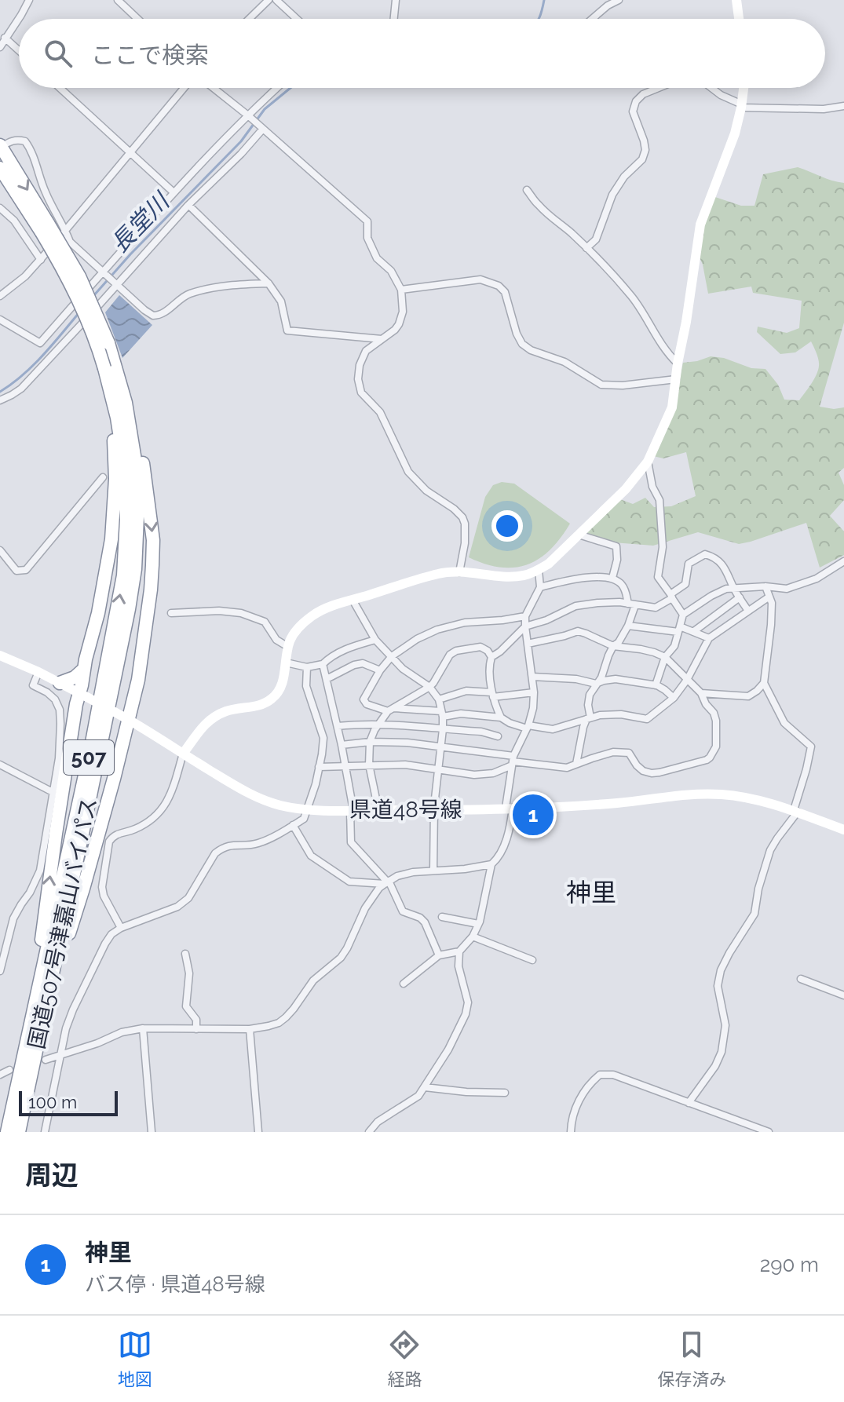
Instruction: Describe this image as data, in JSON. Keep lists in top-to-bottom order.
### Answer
{
  "streets": {
    "highway": ["507", "国道507号津嘉山バイパス"],
    "street": ["県道48号線"]
  },
  "districts": ["神里"],
  "water": ["長堂川"],
  "scale_bar": "100 m",
  "page": {
    "search": "ここで検索",
    "pins": "1",
    "scale": "100 m",
    "heading": "周辺",
    "list": [
      {
        "mark": "1",
        "name": "神里",
        "note": "バス停 · 県道48号線",
        "value": "290 m"
      }
    ],
    "nav": ["地図", "経路", "保存済み"]
  }
}
